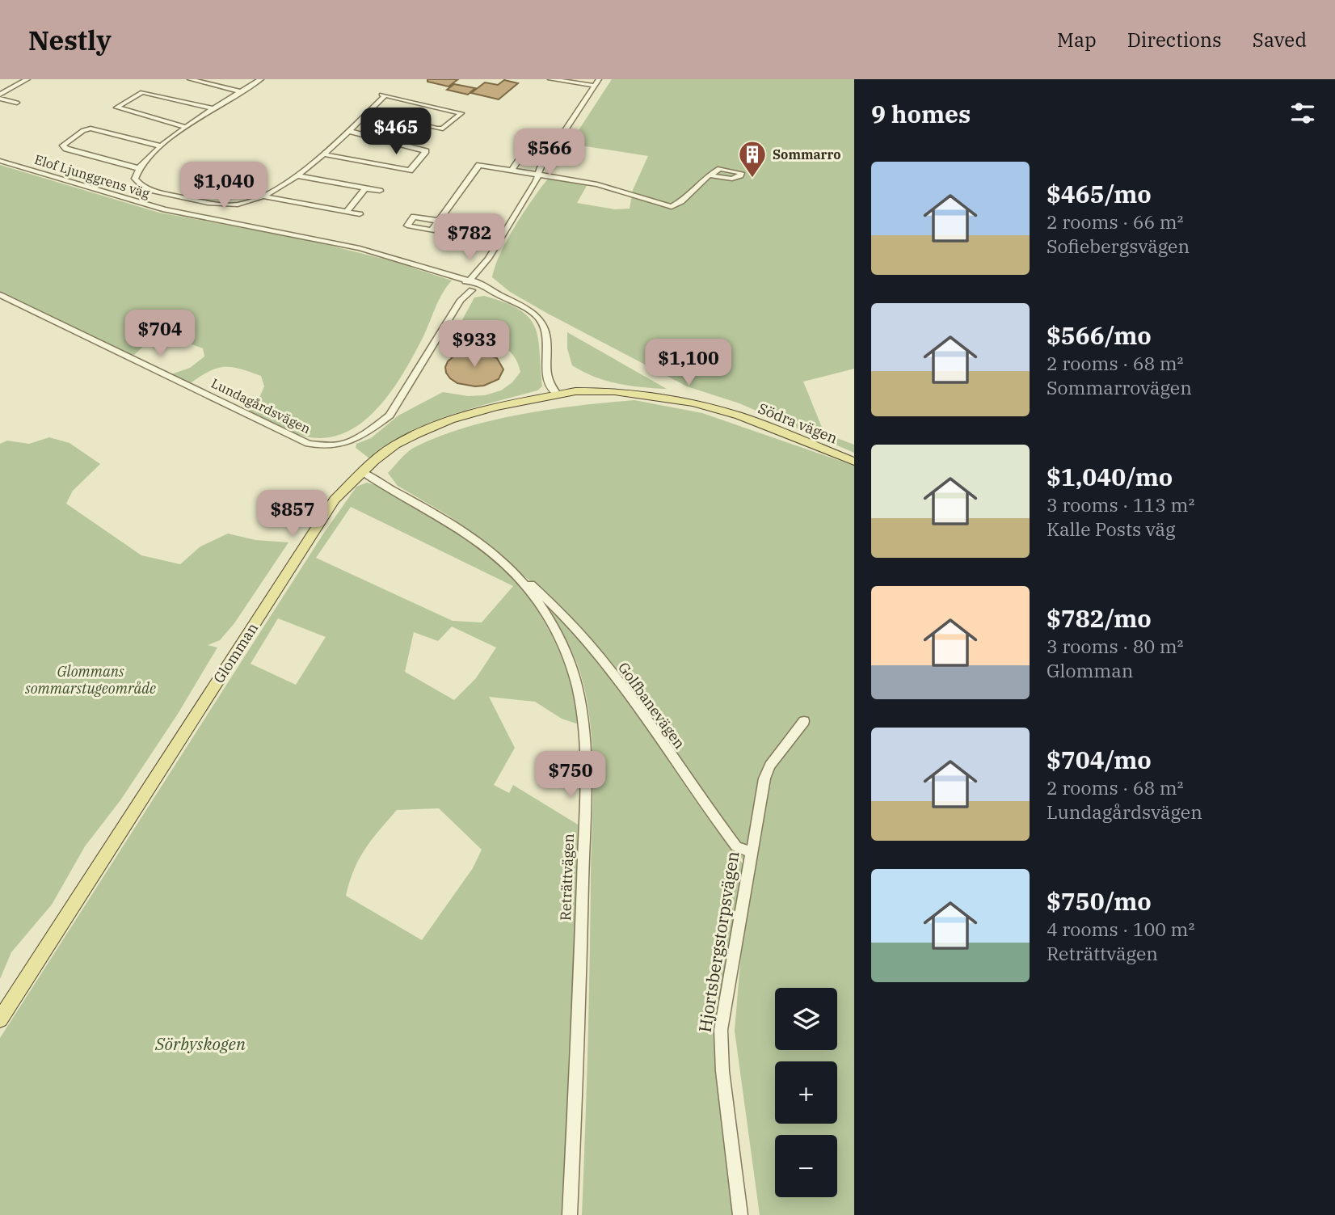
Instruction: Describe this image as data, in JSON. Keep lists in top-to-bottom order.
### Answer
{
  "streets": {
    "main road": ["Södra vägen", "Glomman"],
    "street": [
      "Elof Ljunggrens väg",
      "Lundagårdsvägen",
      "Golfbanevägen",
      "Reträttvägen",
      "Hjortsbergstorpsvägen"
    ]
  },
  "crossings": [
    ["Elof Ljunggrens väg", "Lundagårdsvägen"],
    ["Södra vägen", "Glomman"],
    ["Glomman", "Reträttvägen"],
    ["Golfbanevägen", "Reträttvägen"],
    ["Golfbanevägen", "Hjortsbergstorpsvägen"]
  ],
  "parks": ["Glommans sommarstugeområde", "Sörbyskogen"],
  "places": {
    "building": ["Sommarro"]
  },
  "page": {
    "header": "Nestly",
    "nav": ["Map", "Directions", "Saved"],
    "heading": "9 homes",
    "price": [
      "$465",
      "$566",
      "$1,040",
      "$782",
      "$704",
      "$933",
      "$1,100",
      "$857",
      "$750"
    ],
    "list": [
      {
        "name": "$465/mo",
        "note": "2 rooms · 66 m² · Sofiebergsvägen"
      },
      {
        "name": "$566/mo",
        "note": "2 rooms · 68 m² · Sommarrovägen"
      },
      {
        "name": "$1,040/mo",
        "note": "3 rooms · 113 m² · Kalle Posts väg"
      },
      {
        "name": "$782/mo",
        "note": "3 rooms · 80 m² · Glomman"
      },
      {
        "name": "$704/mo",
        "note": "2 rooms · 68 m² · Lundagårdsvägen"
      },
      {
        "name": "$750/mo",
        "note": "4 rooms · 100 m² · Reträttvägen"
      }
    ],
    "map_buttons": ["+", "−"]
  }
}
